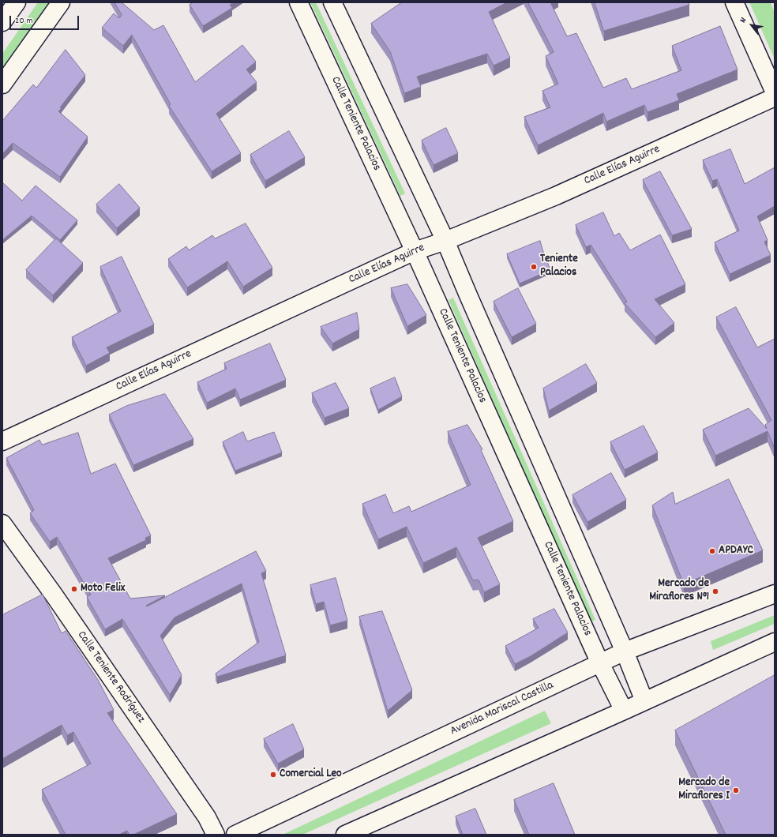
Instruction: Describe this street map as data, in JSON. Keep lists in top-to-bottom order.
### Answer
{
  "streets": {
    "main road": [
      "Calle Teniente Palacios",
      "Calle Elías Aguirre",
      "Calle Teniente Rodríguez",
      "Avenida Mariscal Castilla"
    ]
  },
  "crossings": [
    ["Calle Teniente Palacios", "Calle Elías Aguirre"],
    ["Calle Teniente Palacios", "Avenida Mariscal Castilla"]
  ],
  "places": [
    "Teniente Palacios",
    "APDAYC",
    "Moto Felix",
    "Mercado de Miraflores N°1",
    "Comercial Leo",
    "Mercado de Miraflores I"
  ],
  "scale_bar": "20 m",
  "north": "top left"
}
